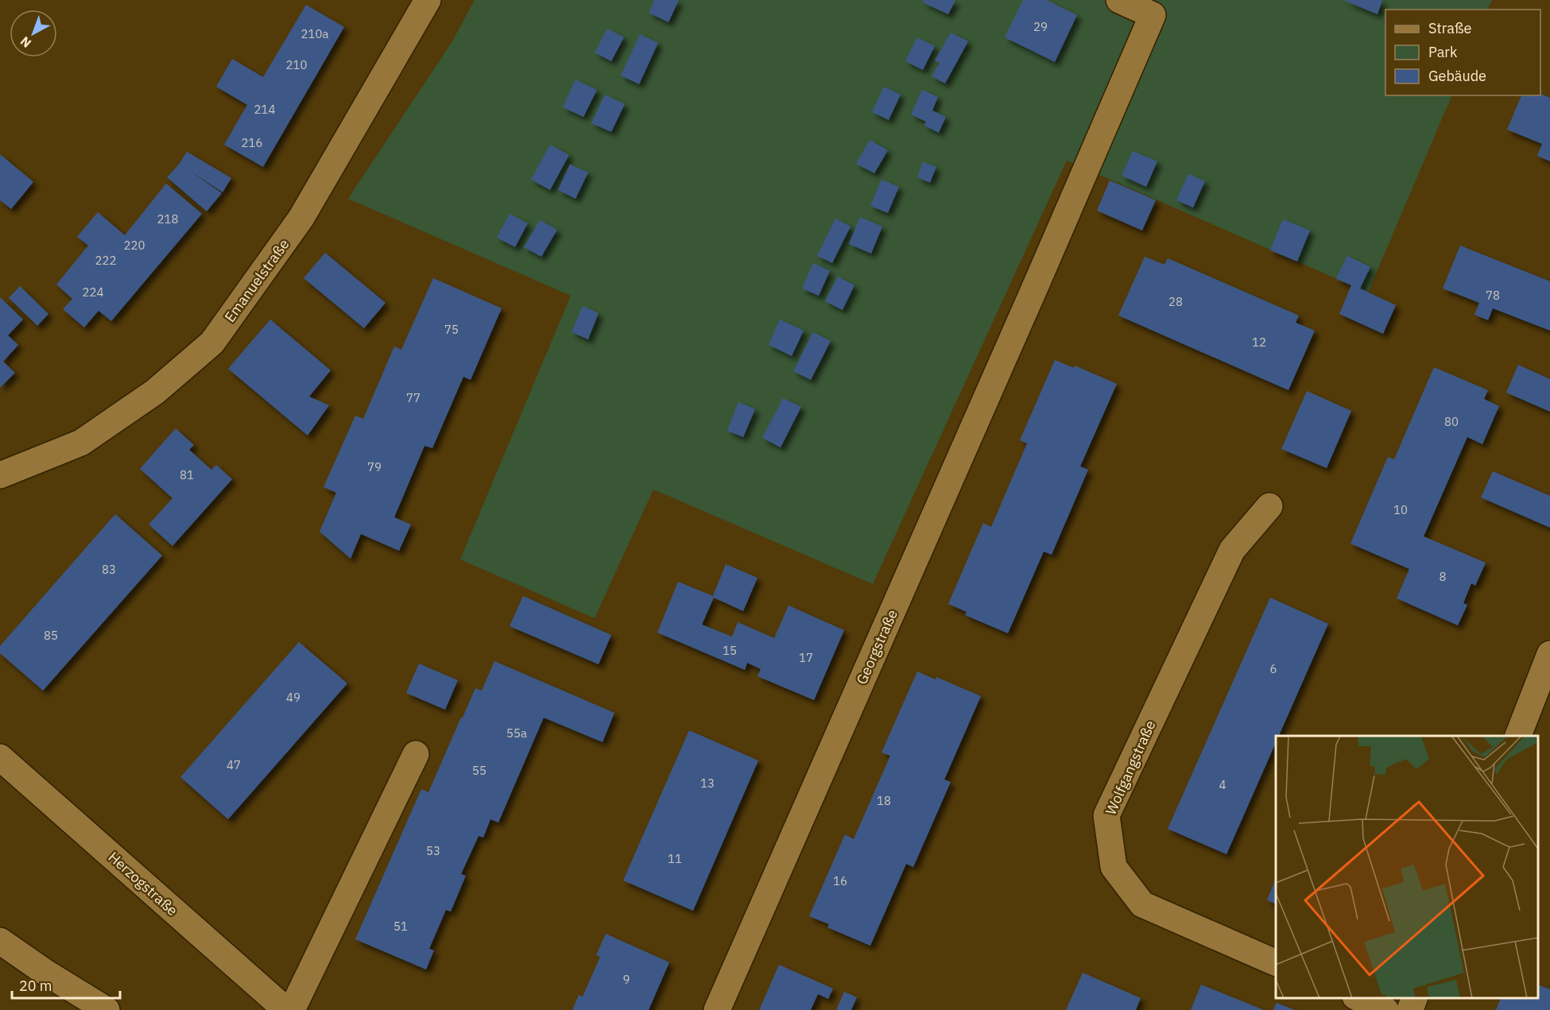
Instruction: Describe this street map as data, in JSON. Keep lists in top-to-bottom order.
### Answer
{
  "streets": {
    "street": [
      "Emanuelstraße",
      "Georgstraße",
      "Wolfgangstraße",
      "Herzogstraße"
    ]
  },
  "house_numbers": [
    "29",
    "210a",
    "210",
    "214",
    "216",
    "218",
    "220",
    "222",
    "224",
    "78",
    "28",
    "75",
    "12",
    "77",
    "80",
    "79",
    "81",
    "10",
    "83",
    "8",
    "85",
    "15",
    "17",
    "6",
    "49",
    "55a",
    "47",
    "55",
    "13",
    "4",
    "18",
    "53",
    "11",
    "16",
    "51",
    "9"
  ],
  "legend": ["Straße", "Park", "Gebäude"],
  "scale_bar": "20 m",
  "north": "bottom left"
}
